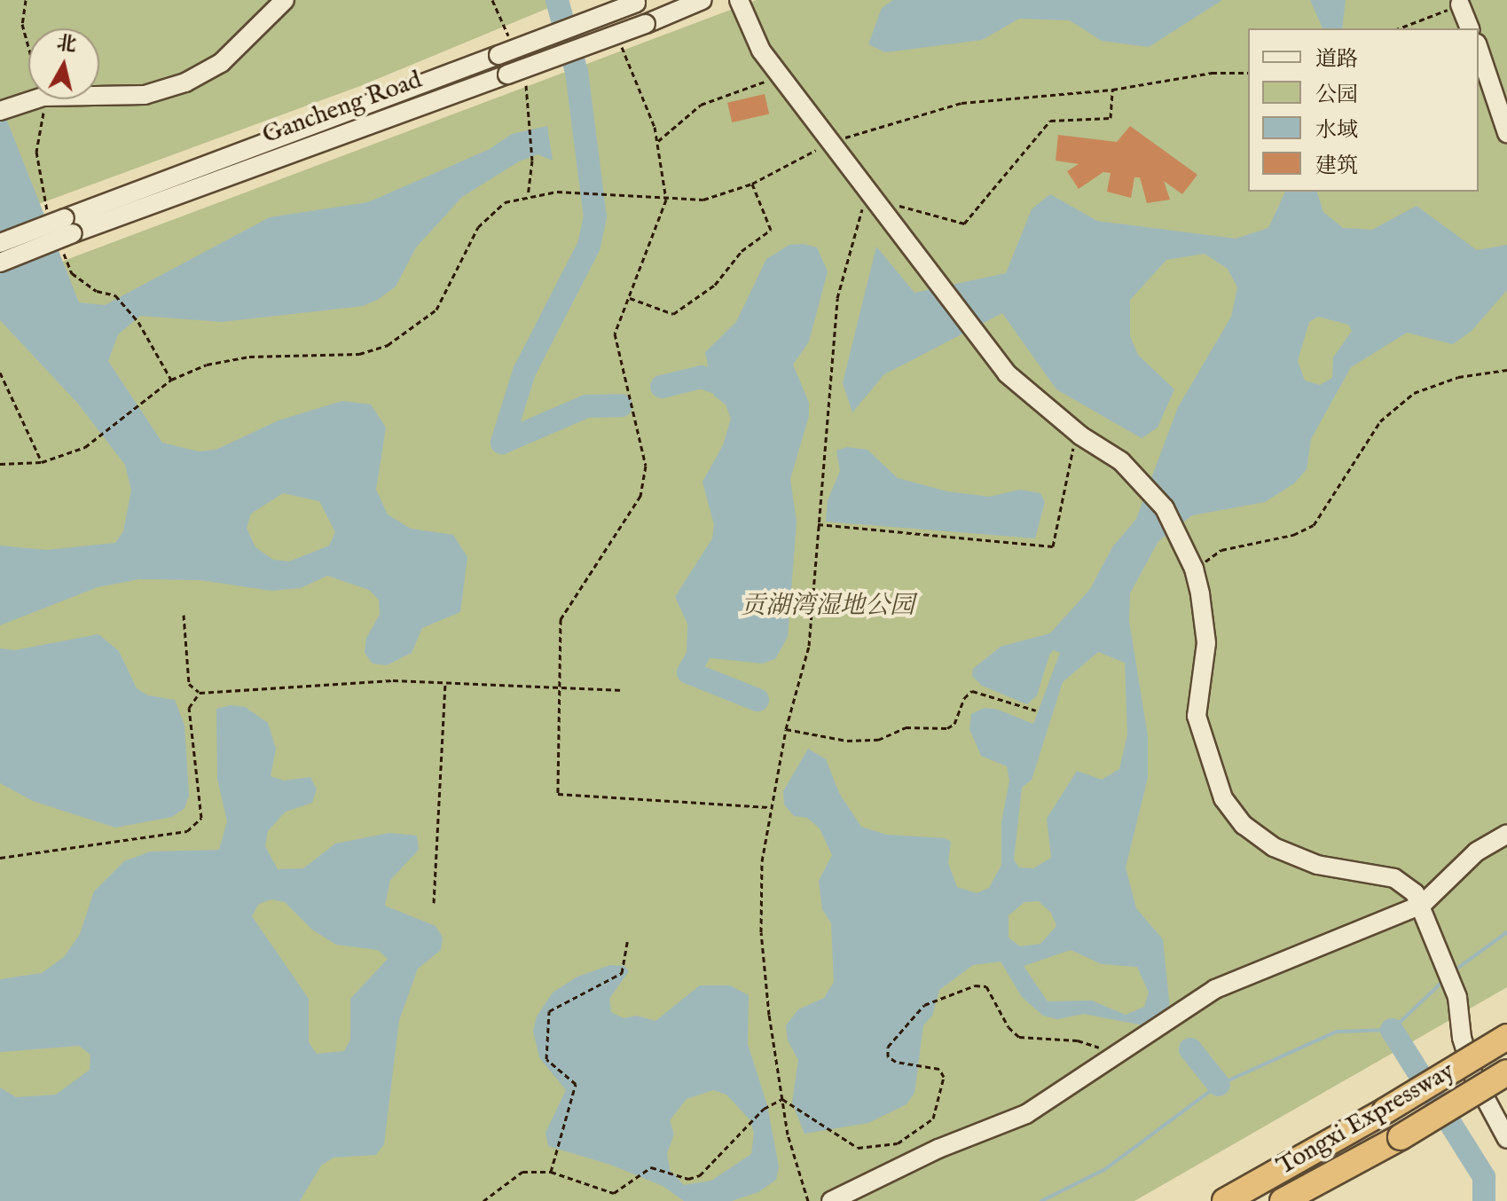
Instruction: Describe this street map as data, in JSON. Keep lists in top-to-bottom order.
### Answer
{
  "streets": {
    "highway": ["Tongxi Expressway"],
    "street": ["Gancheng Road"]
  },
  "parks": ["贡湖湾湿地公园"],
  "legend": [
    "道路",
    "公园",
    "水域",
    "建筑"
  ],
  "north": "top"
}
